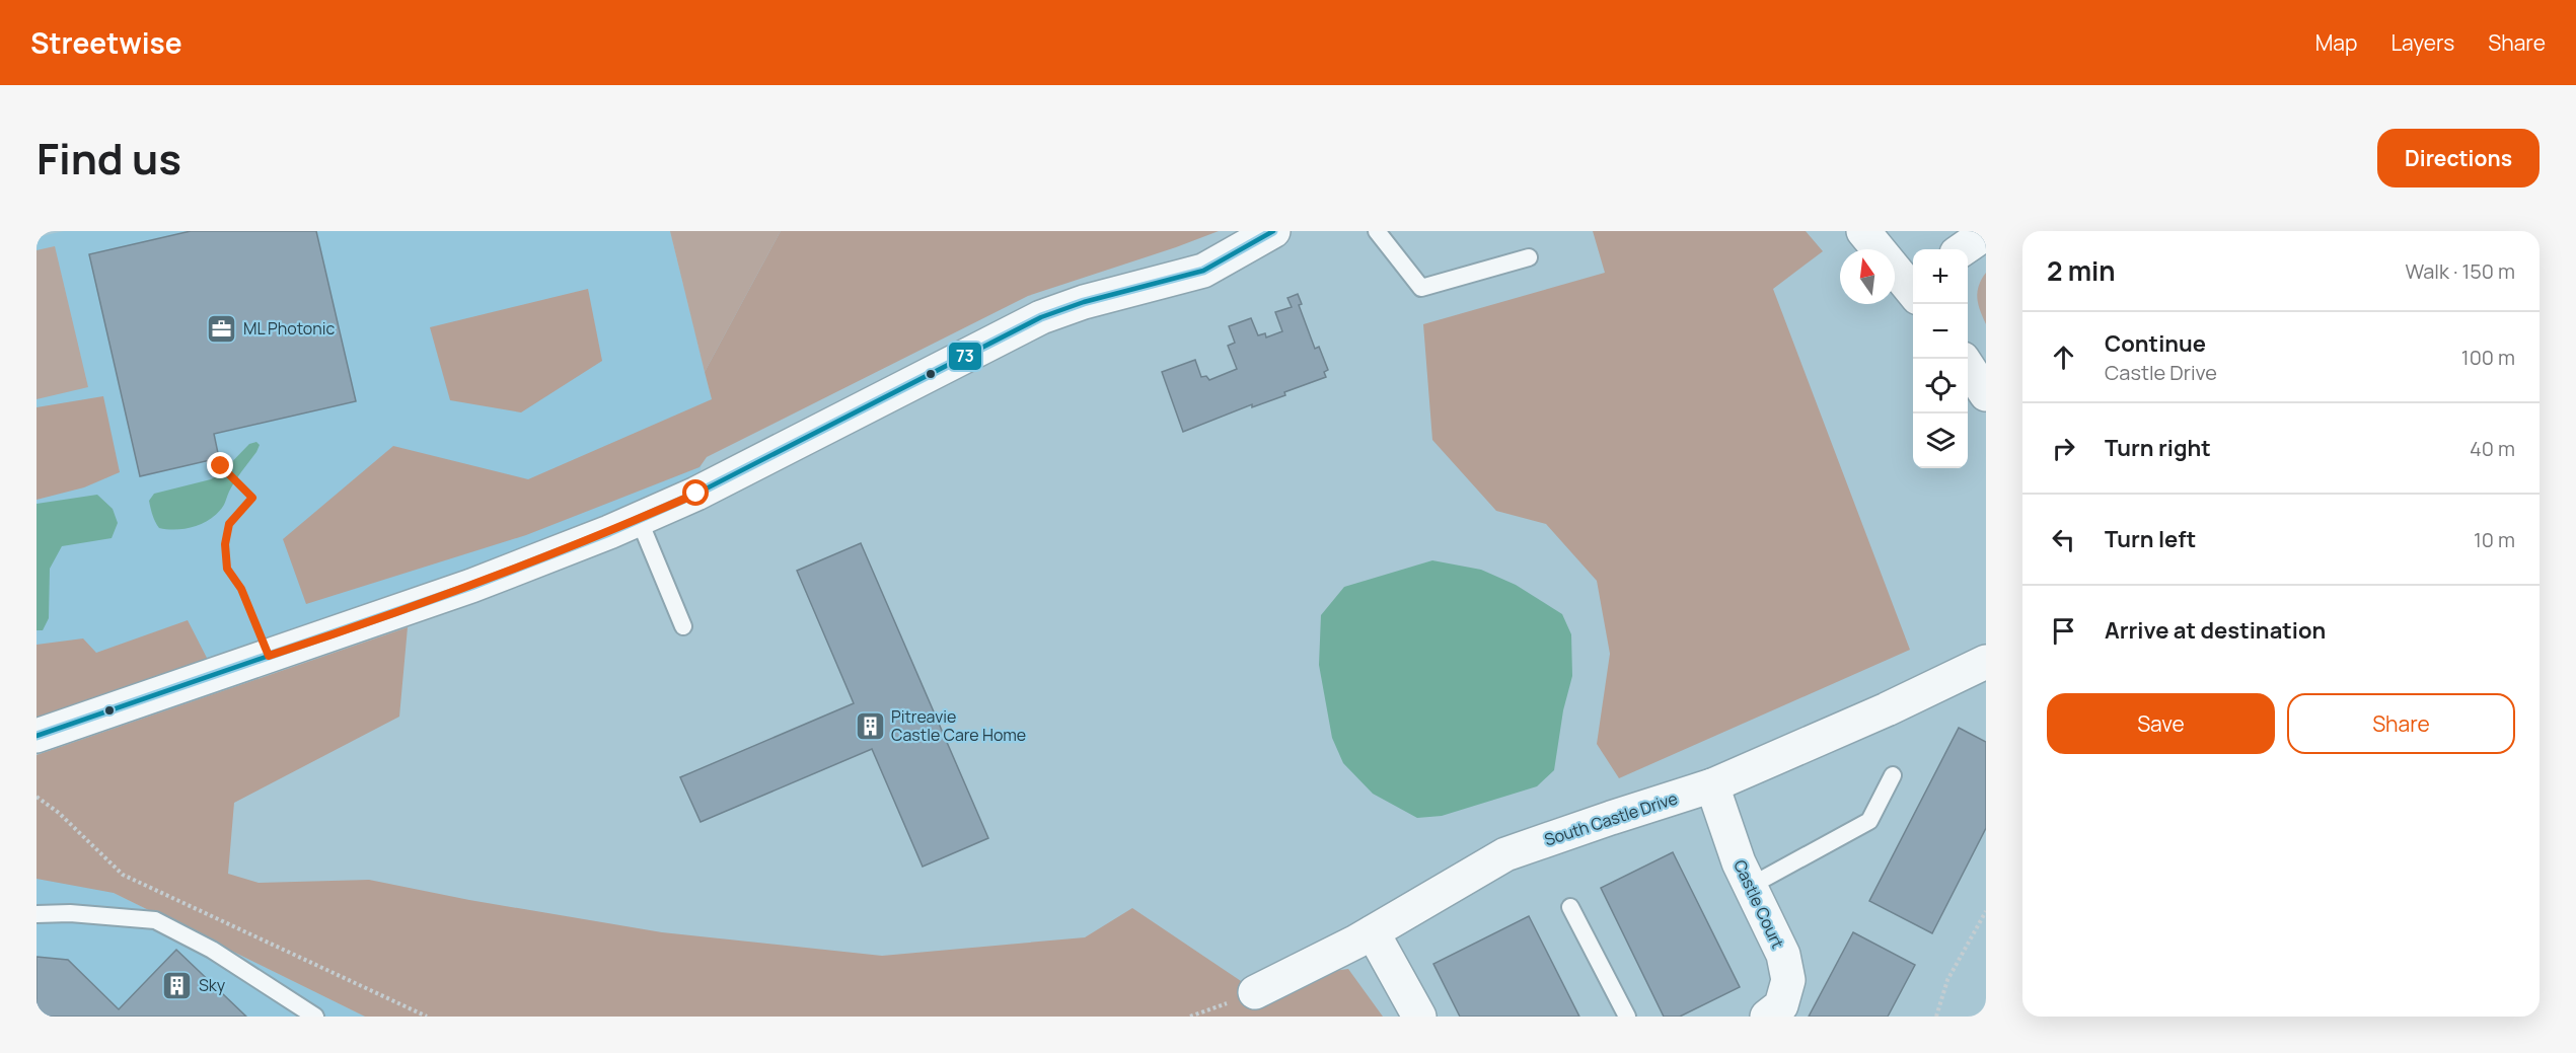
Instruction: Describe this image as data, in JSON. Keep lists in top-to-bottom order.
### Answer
{
  "streets": {
    "street": ["South Castle Drive", "Castle Court"]
  },
  "crossings": [
    ["South Castle Drive", "Castle Court"]
  ],
  "places": {
    "office": ["ML Photonic"],
    "building": ["Pitreavie Castle Care Home", "Sky"]
  },
  "lines": ["transit line 73"],
  "north": "top",
  "page": {
    "header": "Streetwise",
    "nav": ["Map", "Layers", "Share"],
    "title": "Find us",
    "buttons": [
      "Directions",
      ["Save", "Share"]
    ],
    "heading": ["2 min", "Walk · 150 m"],
    "map_buttons": ["+", "−"],
    "list": [
      ["Continue", "Castle Drive", "100 m"],
      ["Turn right", "40 m"],
      ["Turn left", "10 m"],
      "Arrive at destination"
    ]
  }
}
